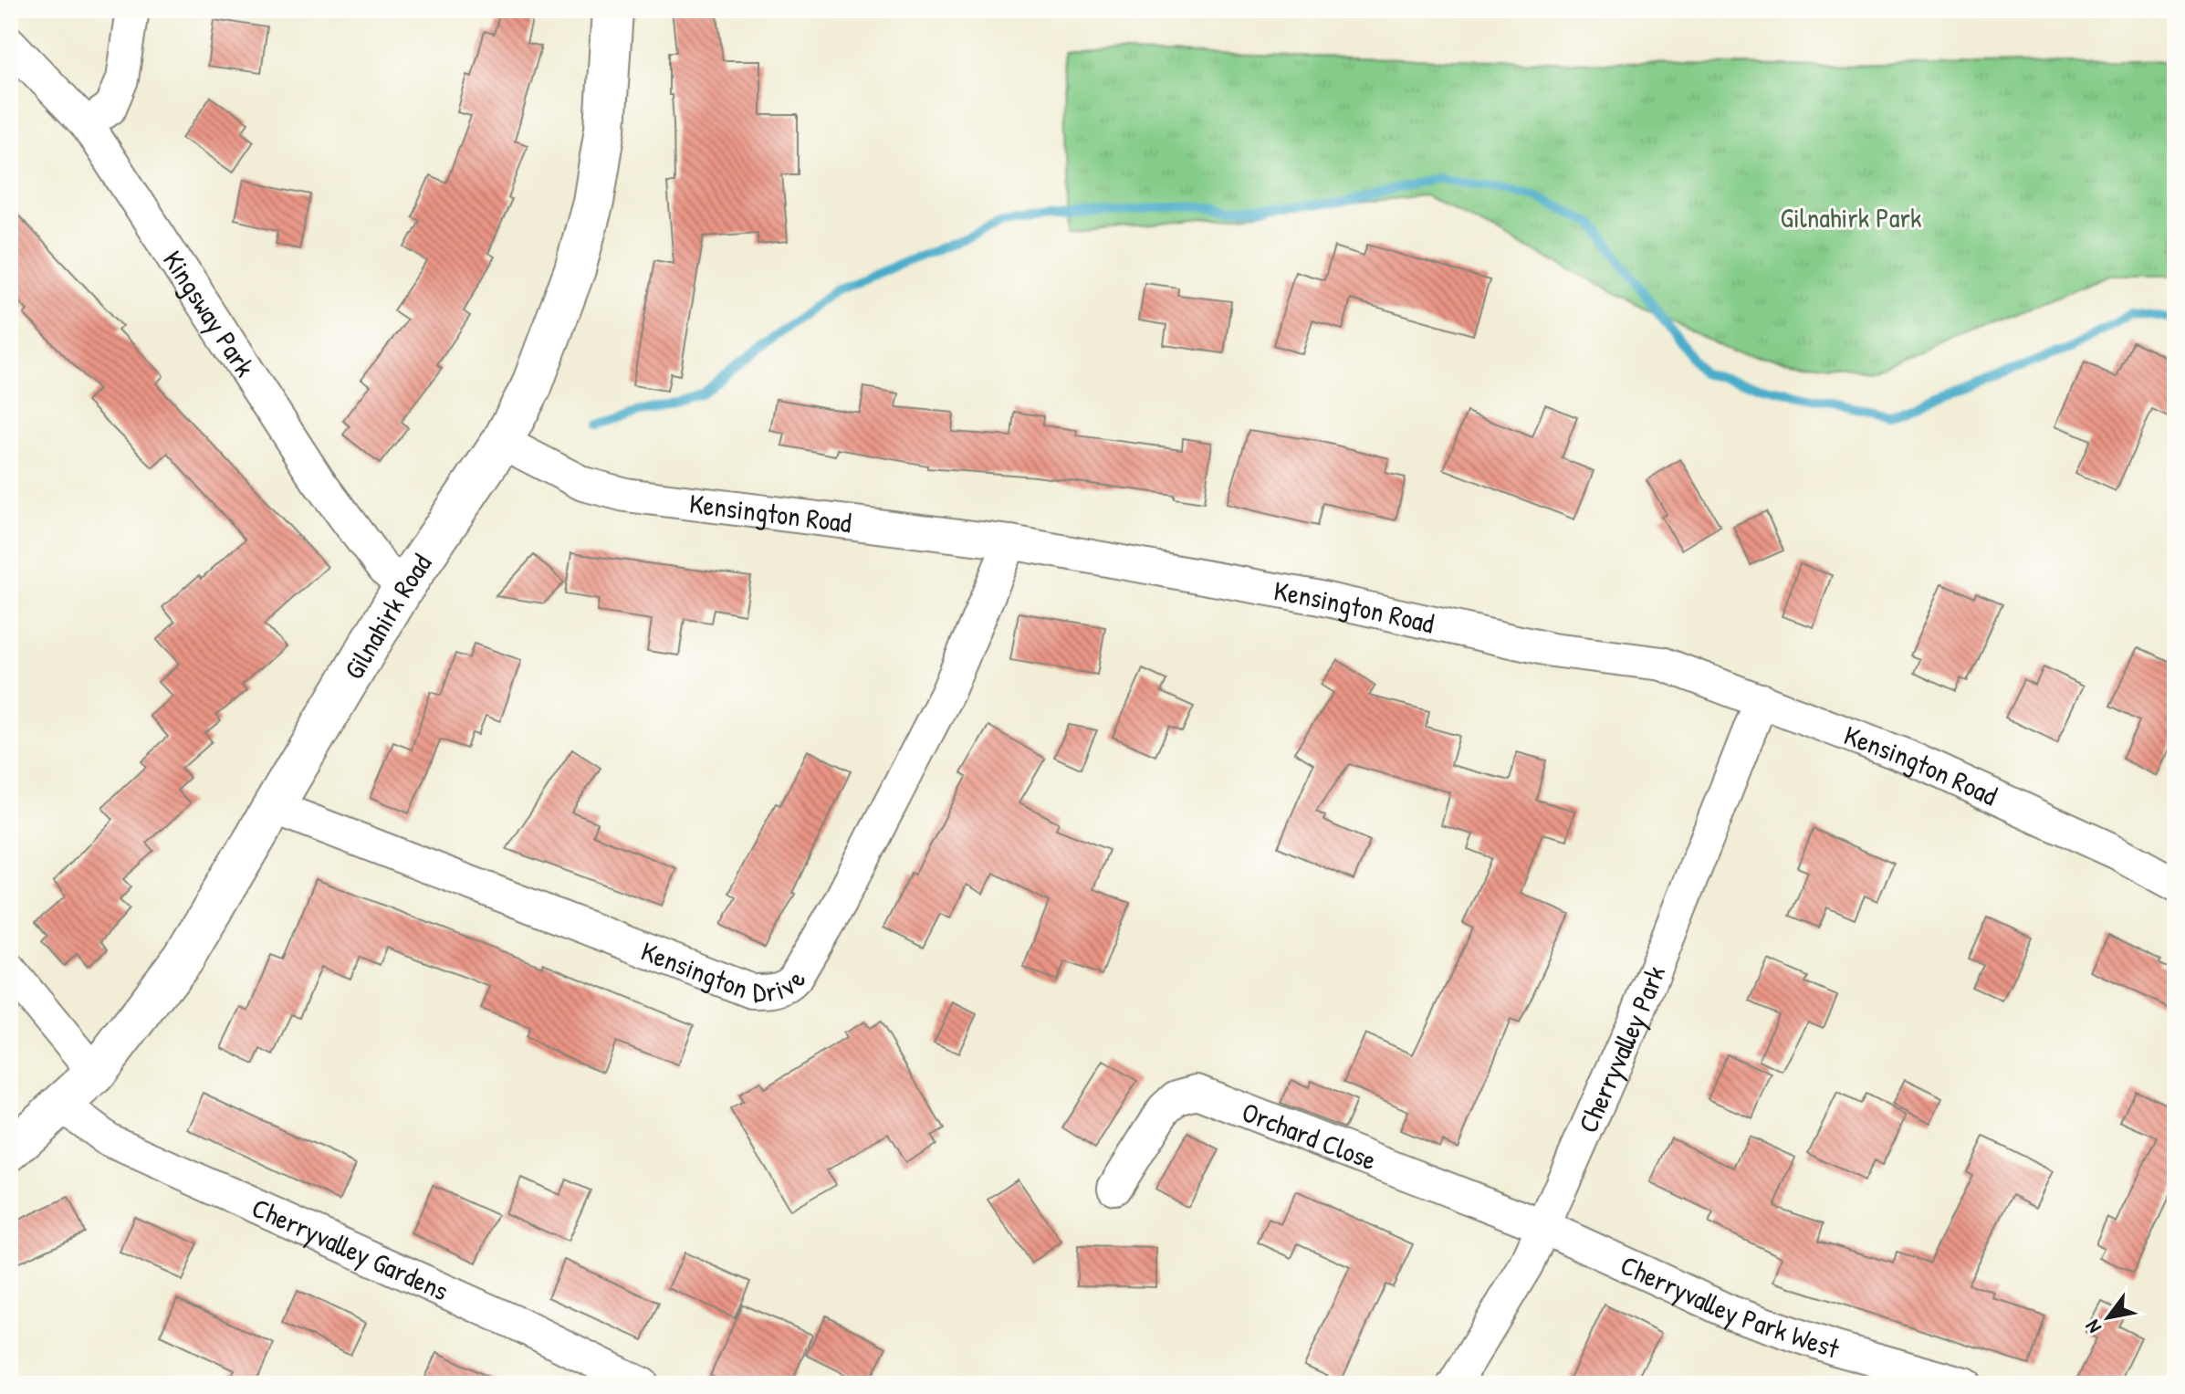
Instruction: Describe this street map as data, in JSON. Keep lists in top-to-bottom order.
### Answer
{
  "streets": {
    "street": [
      "Kingsway Park",
      "Kensington Road",
      "Gilnahirk Road",
      "Kensington Drive",
      "Cherryvalley Park",
      "Orchard Close",
      "Cherryvalley Gardens",
      "Cherryvalley Park West"
    ]
  },
  "crossings": [
    ["Kingsway Park", "Gilnahirk Road"],
    ["Kensington Road", "Gilnahirk Road"],
    ["Kensington Road", "Kensington Drive"],
    ["Kensington Road", "Cherryvalley Park"],
    ["Gilnahirk Road", "Kensington Drive"],
    ["Gilnahirk Road", "Cherryvalley Gardens"],
    ["Cherryvalley Park", "Orchard Close"],
    ["Cherryvalley Park", "Cherryvalley Park West"],
    ["Orchard Close", "Cherryvalley Park West"]
  ],
  "parks": ["Gilnahirk Park"],
  "north": "bottom left"
}
